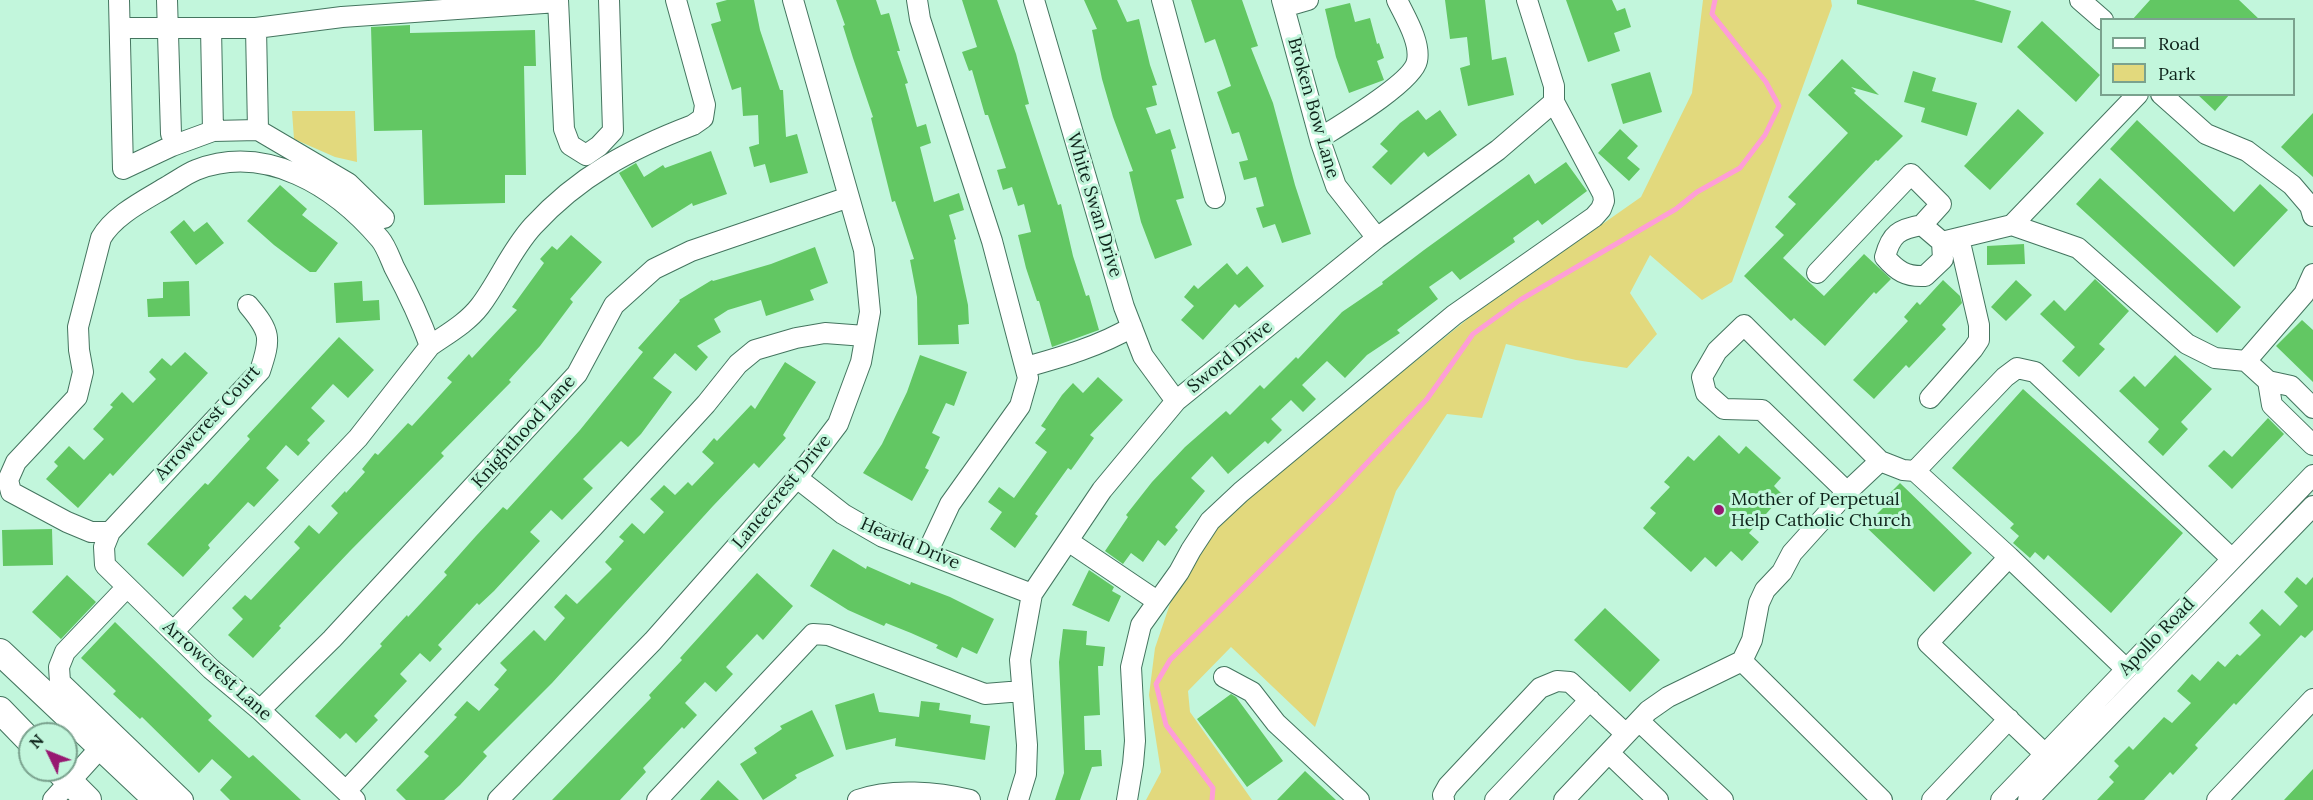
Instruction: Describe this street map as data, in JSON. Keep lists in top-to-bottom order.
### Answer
{
  "streets": {
    "street": [
      "Broken Bow Lane",
      "White Swan Drive",
      "Sword Drive",
      "Arrowcrest Court",
      "Knighthood Lane",
      "Lancecrest Drive",
      "Hearld Drive",
      "Apollo Road",
      "Arrowcrest Lane"
    ]
  },
  "crossings": [
    ["Broken Bow Lane", "Sword Drive"],
    ["White Swan Drive", "Sword Drive"],
    ["Sword Drive", "Hearld Drive"],
    ["Arrowcrest Court", "Arrowcrest Lane"],
    ["Knighthood Lane", "Lancecrest Drive"],
    ["Knighthood Lane", "Arrowcrest Lane"],
    ["Lancecrest Drive", "Hearld Drive"]
  ],
  "places": ["Mother of Perpetual Help Catholic Church"],
  "legend": ["Road", "Park"],
  "north": "top left"
}
